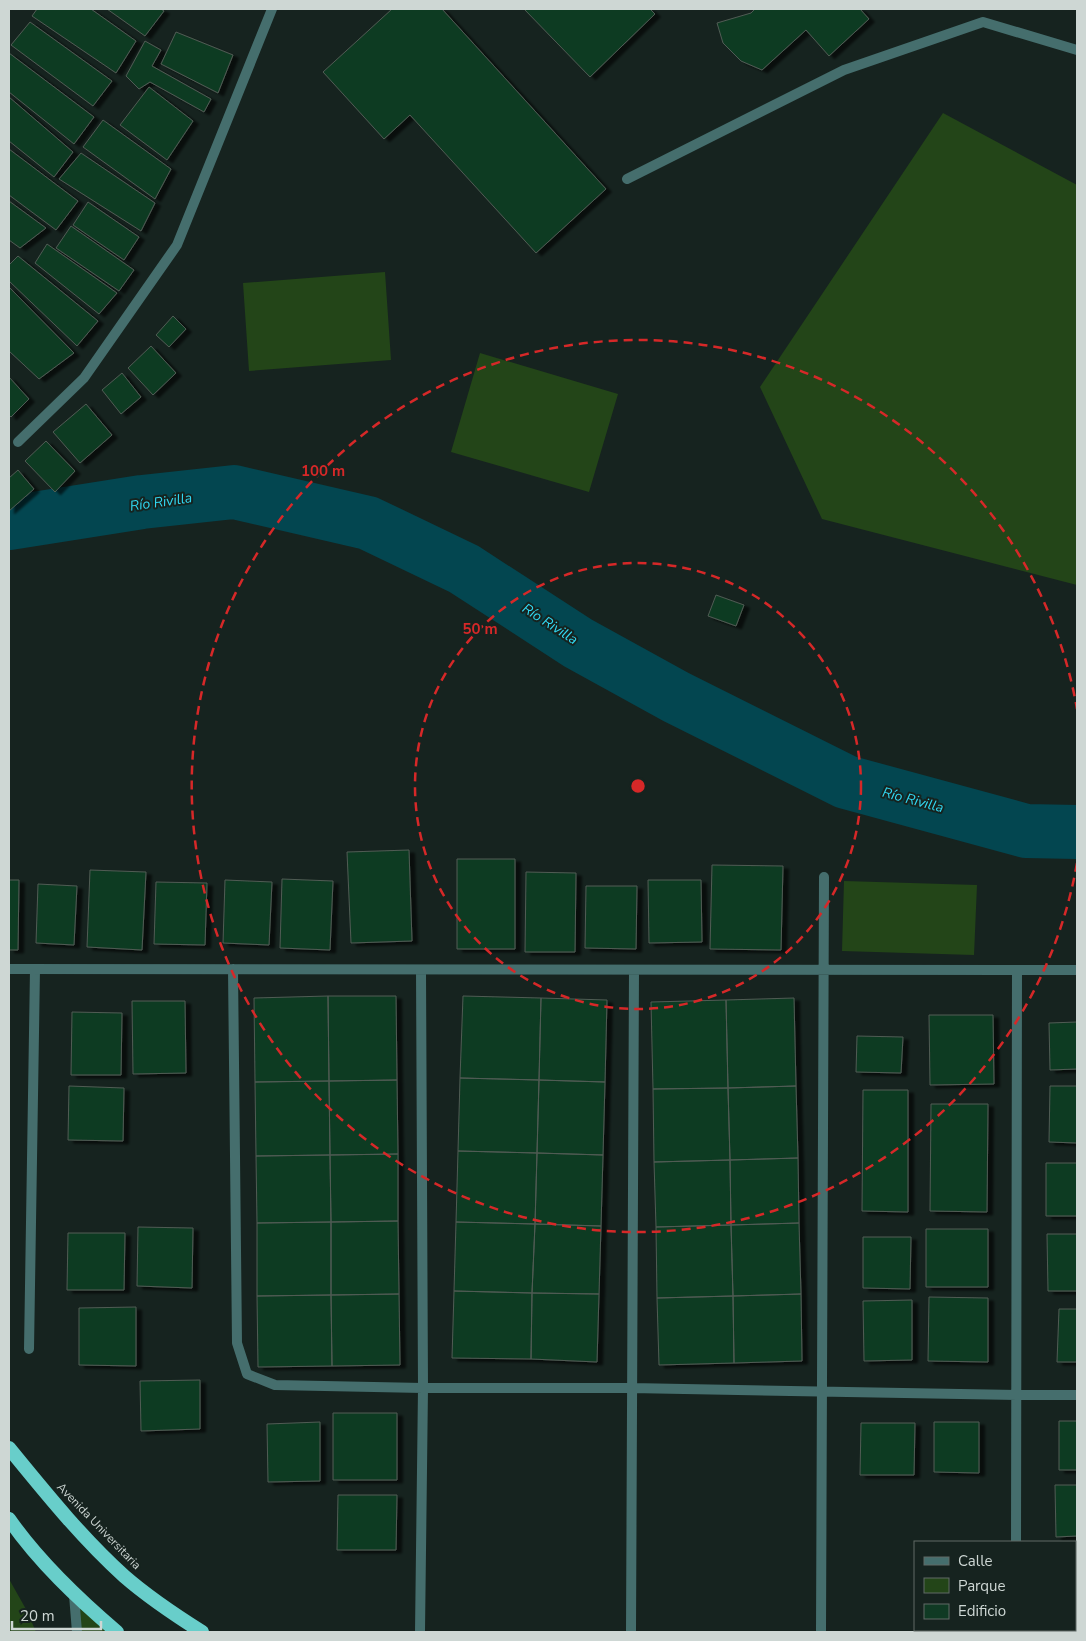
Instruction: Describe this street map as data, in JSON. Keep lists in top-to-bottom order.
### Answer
{
  "streets": {
    "highway": ["Avenida Universitaria"]
  },
  "water": ["Río Rivilla"],
  "legend": ["Calle", "Parque", "Edificio"],
  "scale_bar": "20 m",
  "rings": ["100 m", "50 m"]
}
